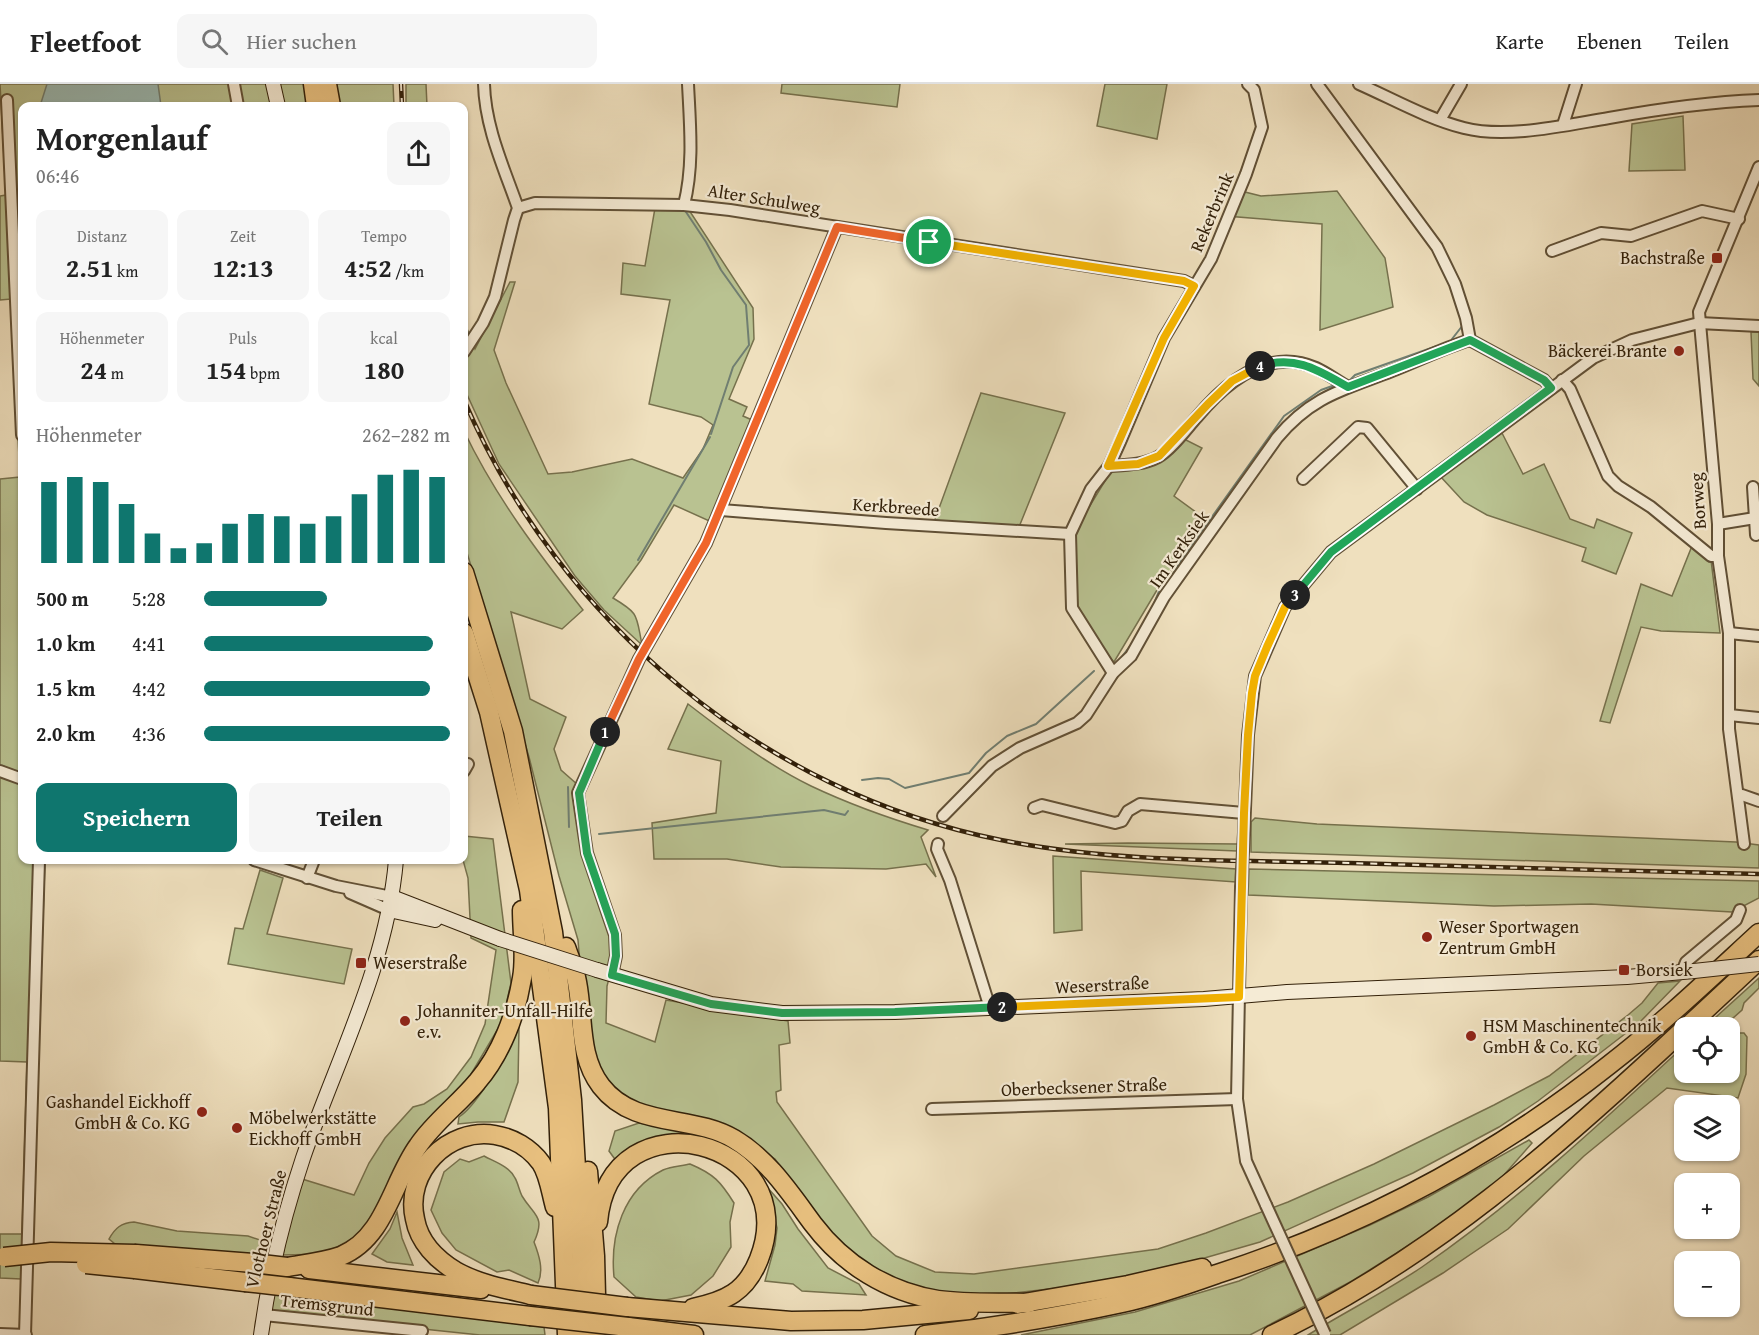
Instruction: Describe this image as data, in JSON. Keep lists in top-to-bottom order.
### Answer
{
  "streets": {
    "street": [
      "Alter Schulweg",
      "Rekerbrink",
      "Borweg",
      "Kerkbreede",
      "Im Kerksiek",
      "Weserstraße",
      "Oberbecksener Straße",
      "Vlothoer Straße",
      "Tremsgrund"
    ]
  },
  "crossings": [
    ["Alter Schulweg", "Rekerbrink"],
    ["Rekerbrink", "Kerkbreede"],
    ["Rekerbrink", "Im Kerksiek"],
    ["Weserstraße", "Vlothoer Straße"],
    ["Vlothoer Straße", "Tremsgrund"]
  ],
  "places": {
    "transit": ["Bachstraße", "Weserstraße", "Borsiek"],
    "other": [
      "Bäckerei Brante",
      "Weser Sportwagen Zentrum GmbH",
      "Johanniter-Unfall-Hilfe e.v.",
      "HSM Maschinentechnik GmbH & Co. KG",
      "Gashandel Eickhoff GmbH & Co. KG",
      "Möbelwerkstätte Eickhoff GmbH"
    ]
  },
  "page": {
    "header": "Fleetfoot",
    "search": "Hier suchen",
    "nav": ["Karte", "Ebenen", "Teilen"],
    "heading": ["Morgenlauf", "06:46"],
    "stats": [
      ["Distanz", "2.51 km"],
      ["Zeit", "12:13"],
      ["Tempo", "4:52 /km"],
      ["Höhenmeter", "24 m"],
      ["Puls", "154 bpm"],
      ["kcal", "180"]
    ],
    "pins": [
      "4",
      "3",
      "1",
      "2"
    ],
    "chart": ["Höhenmeter", "262–282 m"],
    "list": [
      {
        "name": "500 m",
        "note": "5:28"
      },
      {
        "name": "1.0 km",
        "note": "4:41"
      },
      {
        "name": "1.5 km",
        "note": "4:42"
      },
      {
        "name": "2.0 km",
        "note": "4:36"
      }
    ],
    "buttons": ["Speichern", "Teilen"],
    "map_buttons": ["+", "−"]
  }
}
